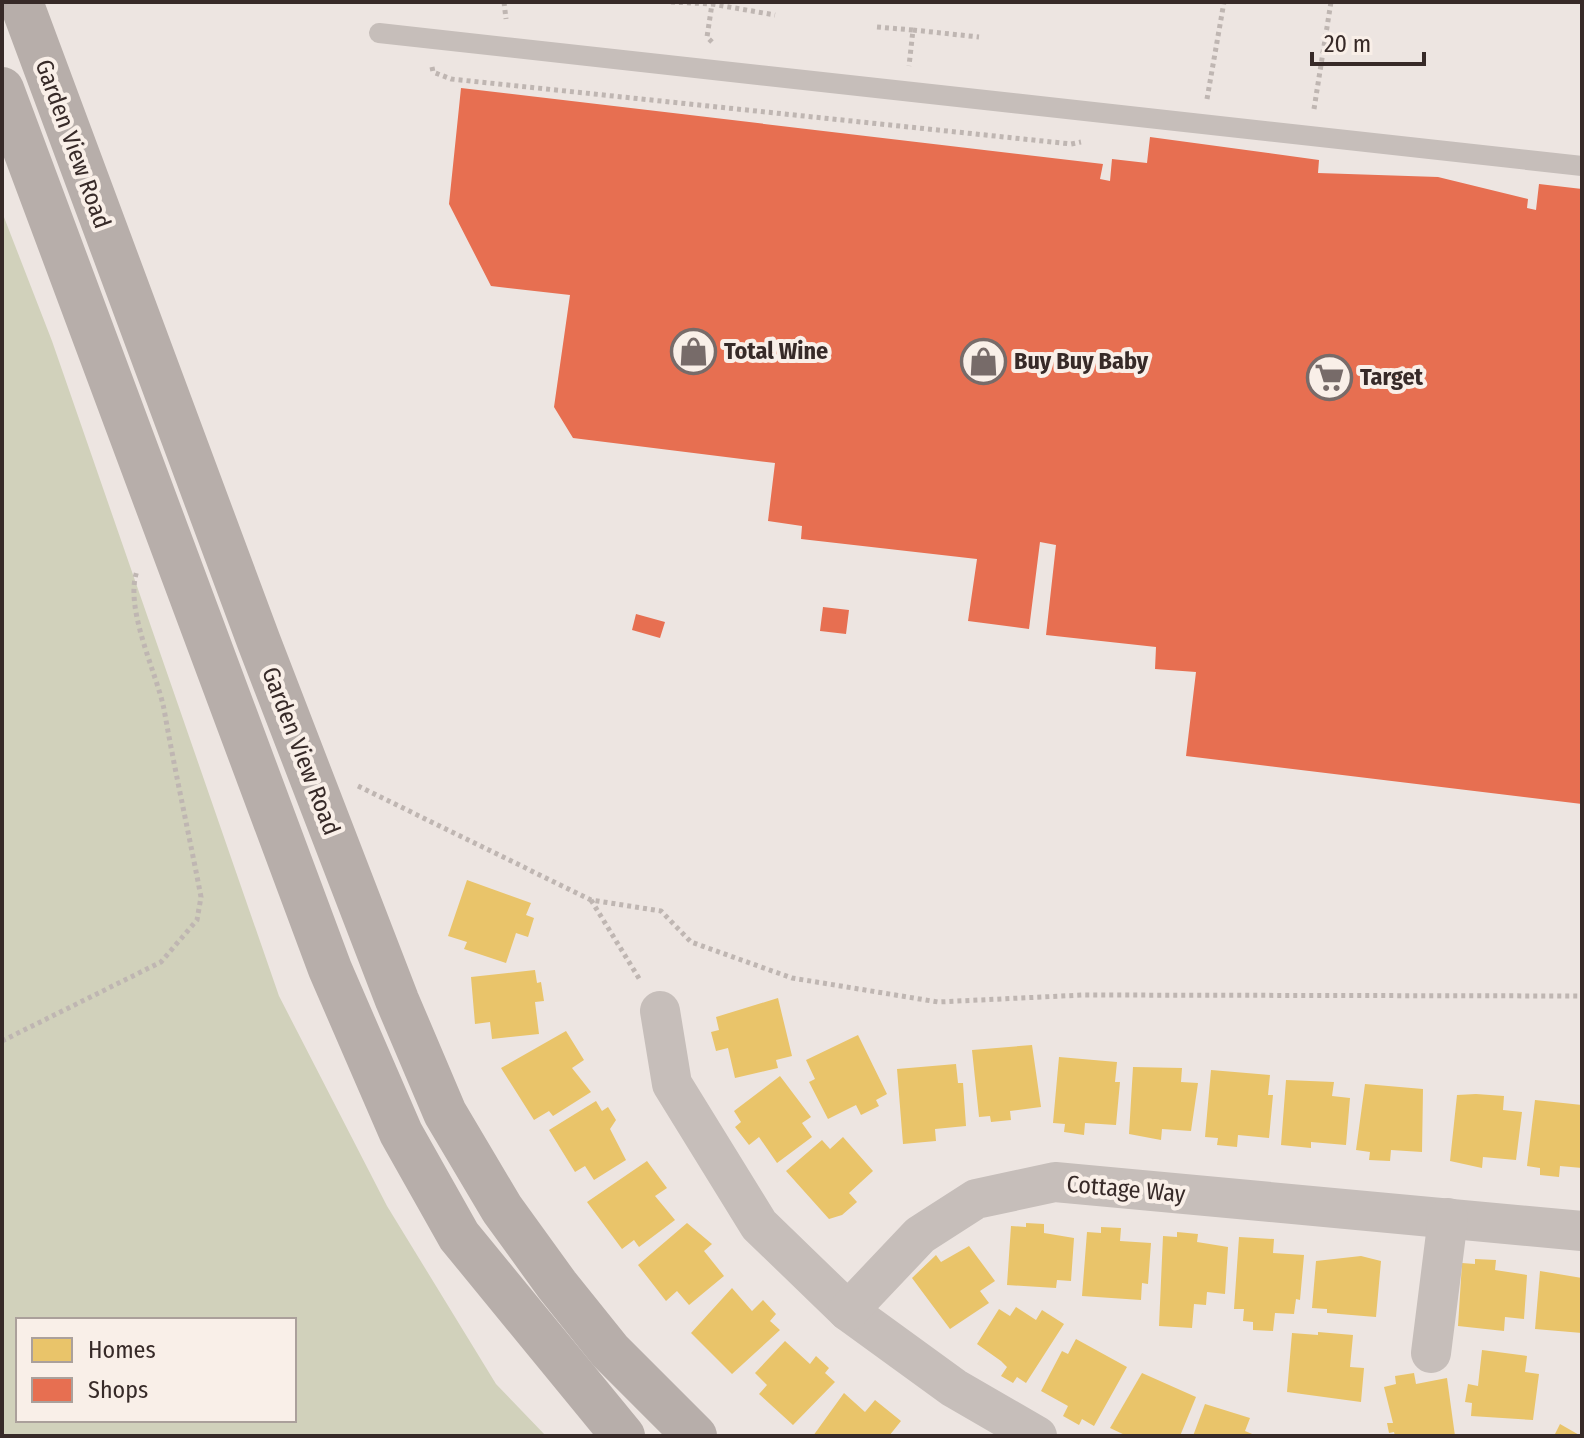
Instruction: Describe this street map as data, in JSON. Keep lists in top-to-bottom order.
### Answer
{
  "streets": {
    "main road": ["Garden View Road"],
    "street": ["Cottage Way"]
  },
  "places": {
    "shop": ["Total Wine", "Buy Buy Baby"],
    "supermarket": ["Target"]
  },
  "legend": ["Homes", "Shops"],
  "scale_bar": "20 m"
}
